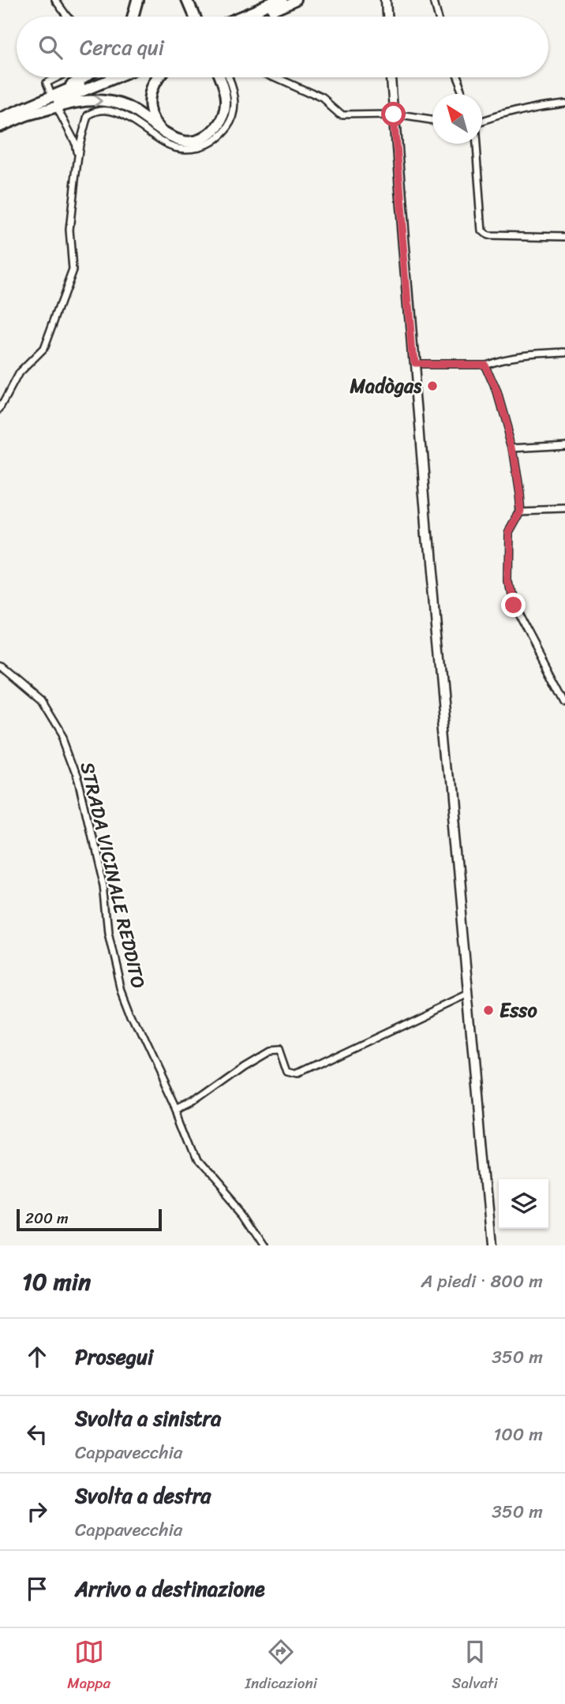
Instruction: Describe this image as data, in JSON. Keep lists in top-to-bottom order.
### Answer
{
  "streets": {
    "street": ["STRADA VICINALE REDDITO"]
  },
  "places": ["Madògas", "Esso"],
  "scale_bar": "200 m",
  "north": "top left",
  "page": {
    "search": "Cerca qui",
    "scale": "200 m",
    "heading": ["10 min", "A piedi · 800 m"],
    "list": [
      ["Prosegui", "350 m"],
      ["Svolta a sinistra", "Cappavecchia", "100 m"],
      ["Svolta a destra", "Cappavecchia", "350 m"],
      "Arrivo a destinazione"
    ],
    "nav": ["Mappa", "Indicazioni", "Salvati"]
  }
}
